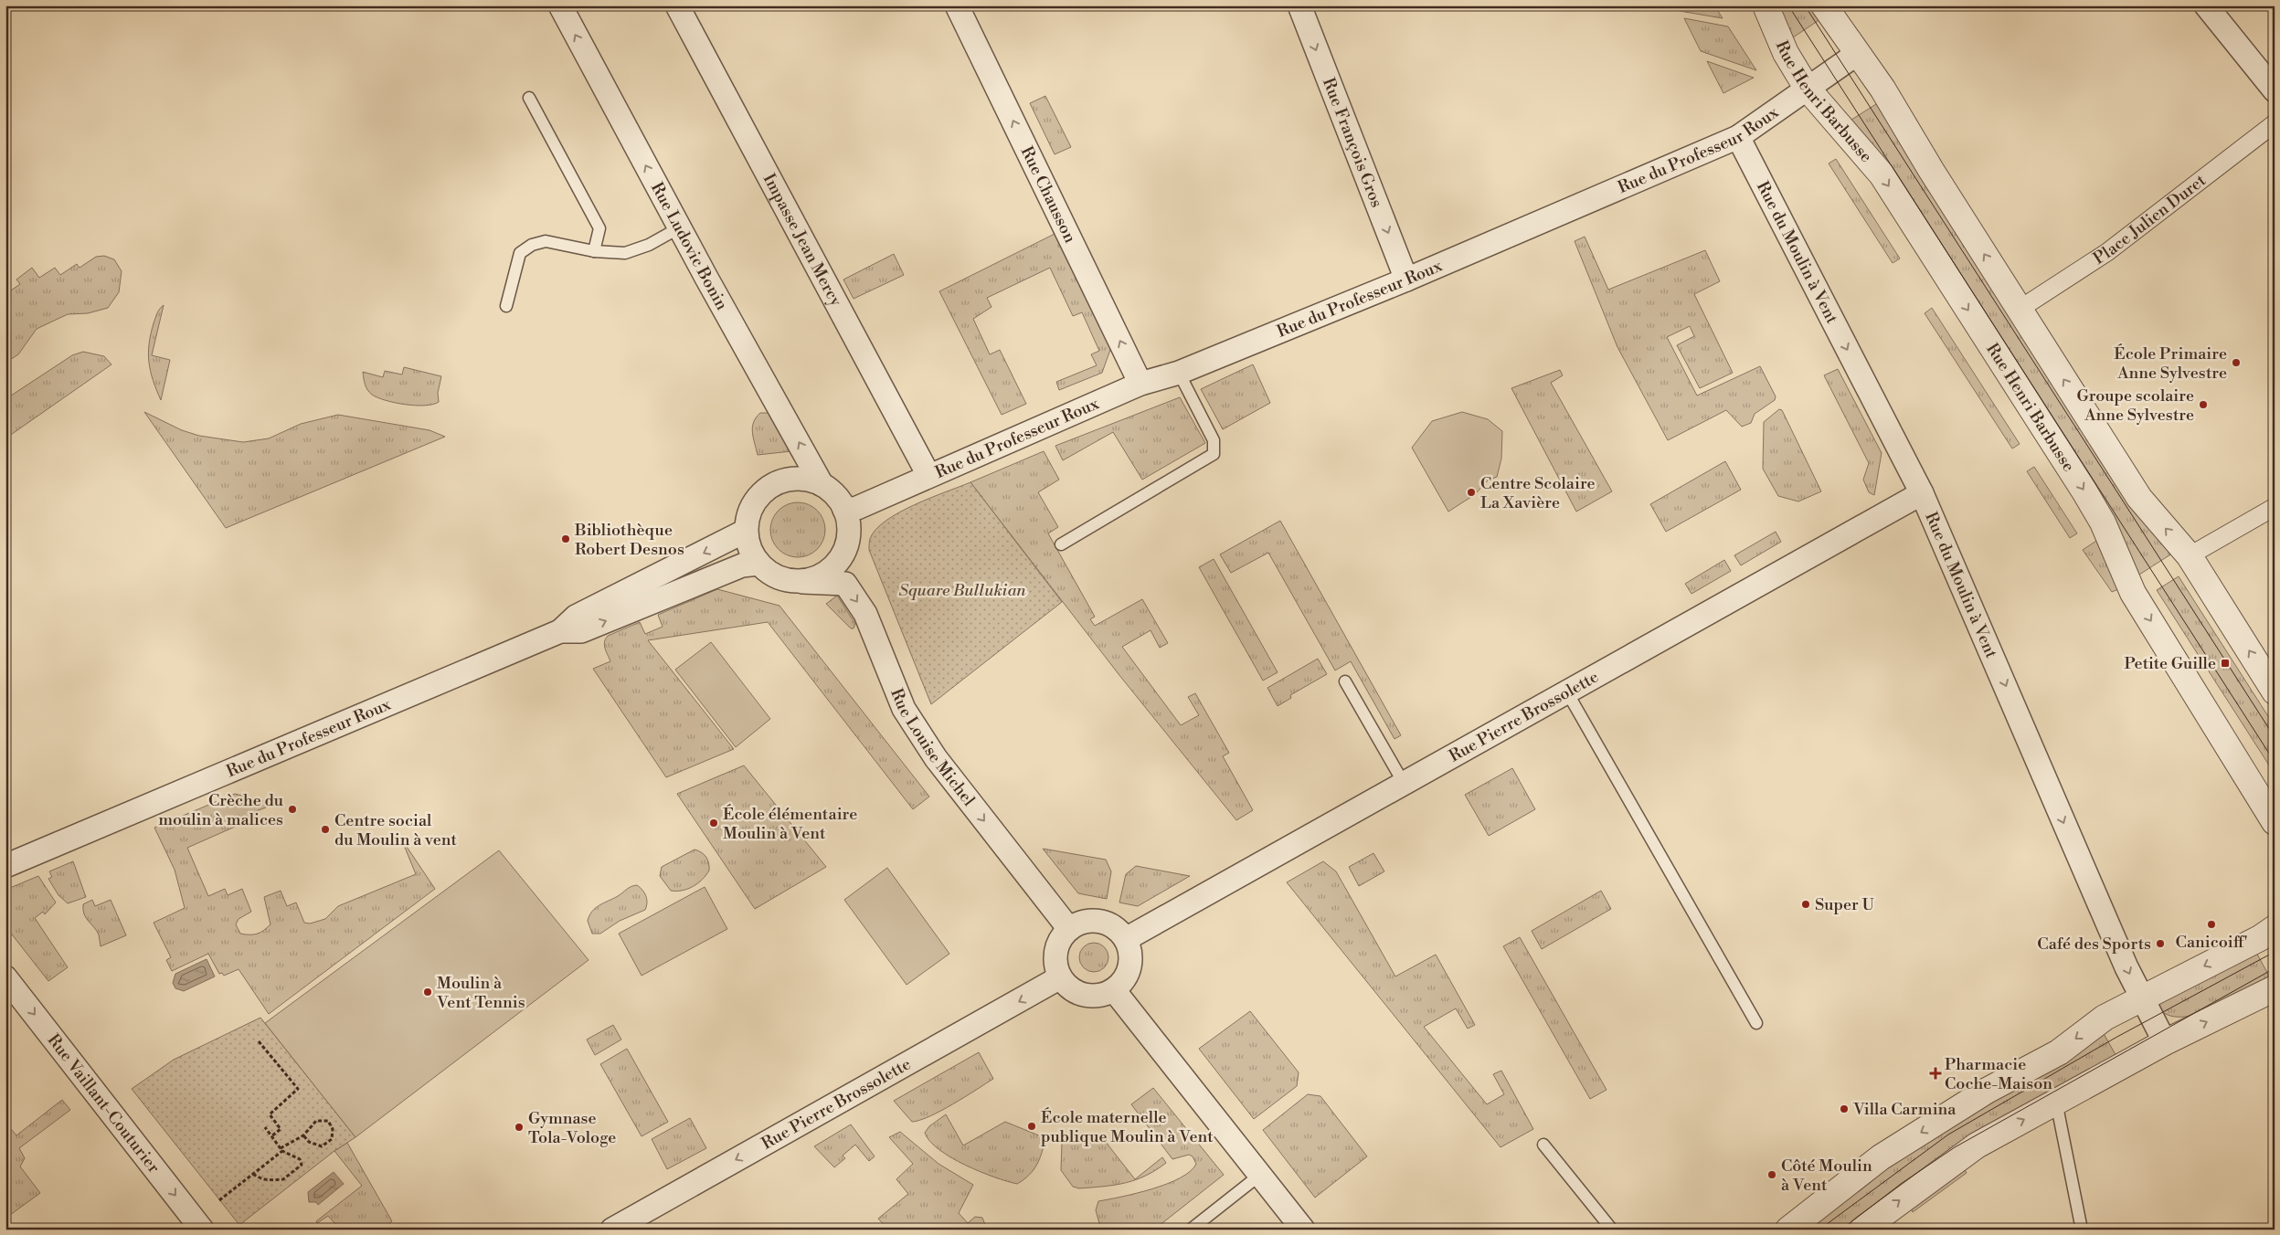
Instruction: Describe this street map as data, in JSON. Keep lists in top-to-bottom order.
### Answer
{
  "streets": {
    "street": [
      "Rue Henri Barbusse",
      "Rue François Gros",
      "Rue du Professeur Roux",
      "Rue Chausson",
      "Place Julien Duret",
      "Impasse Jean Mercy",
      "Rue Ludovic Bonin",
      "Rue du Moulin à Vent",
      "Rue Pierre Brossolette",
      "Rue Louise Michel",
      "Rue Vaillant-Couturier"
    ]
  },
  "crossings": [
    ["Rue Henri Barbusse", "Rue du Professeur Roux"],
    ["Rue François Gros", "Rue du Professeur Roux"],
    ["Rue du Professeur Roux", "Rue Chausson"],
    ["Rue du Professeur Roux", "Impasse Jean Mercy"],
    ["Rue du Professeur Roux", "Rue Ludovic Bonin"],
    ["Rue du Professeur Roux", "Rue du Moulin à Vent"],
    ["Rue du Professeur Roux", "Rue Louise Michel"],
    ["Rue Ludovic Bonin", "Rue Louise Michel"],
    ["Rue du Moulin à Vent", "Rue Pierre Brossolette"],
    ["Rue Pierre Brossolette", "Rue Louise Michel"]
  ],
  "one_way": [
    "Rue François Gros",
    "Rue Chausson",
    "Rue Ludovic Bonin",
    "Rue Pierre Brossolette",
    "Rue Louise Michel",
    "Rue Vaillant-Couturier"
  ],
  "parks": ["Square Bullukian"],
  "places": {
    "other": [
      "École Primaire Anne Sylvestre",
      "Groupe scolaire Anne Sylvestre",
      "Centre Scolaire La Xavière",
      "Bibliothèque Robert Desnos",
      "Crèche du moulin à malices",
      "École élémentaire Moulin à Vent",
      "Centre social du Moulin à vent",
      "Super U",
      "Canicoiff'",
      "Café des Sports",
      "Moulin à Vent Tennis",
      "Villa Carmina",
      "École maternelle publique Moulin à Vent",
      "Gymnase Tola-Vologe",
      "Côté Moulin à Vent"
    ],
    "transit": ["Petite Guille"],
    "health": ["Pharmacie Coche-Maison"]
  }
}
